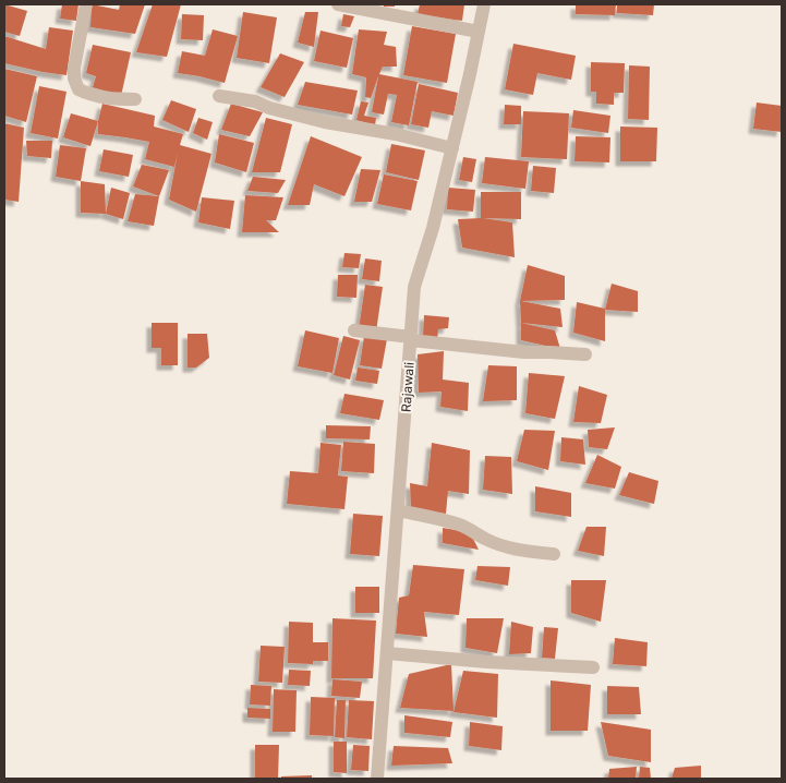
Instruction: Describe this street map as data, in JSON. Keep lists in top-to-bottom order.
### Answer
{
  "streets": {
    "street": ["Rajawali"]
  }
}
